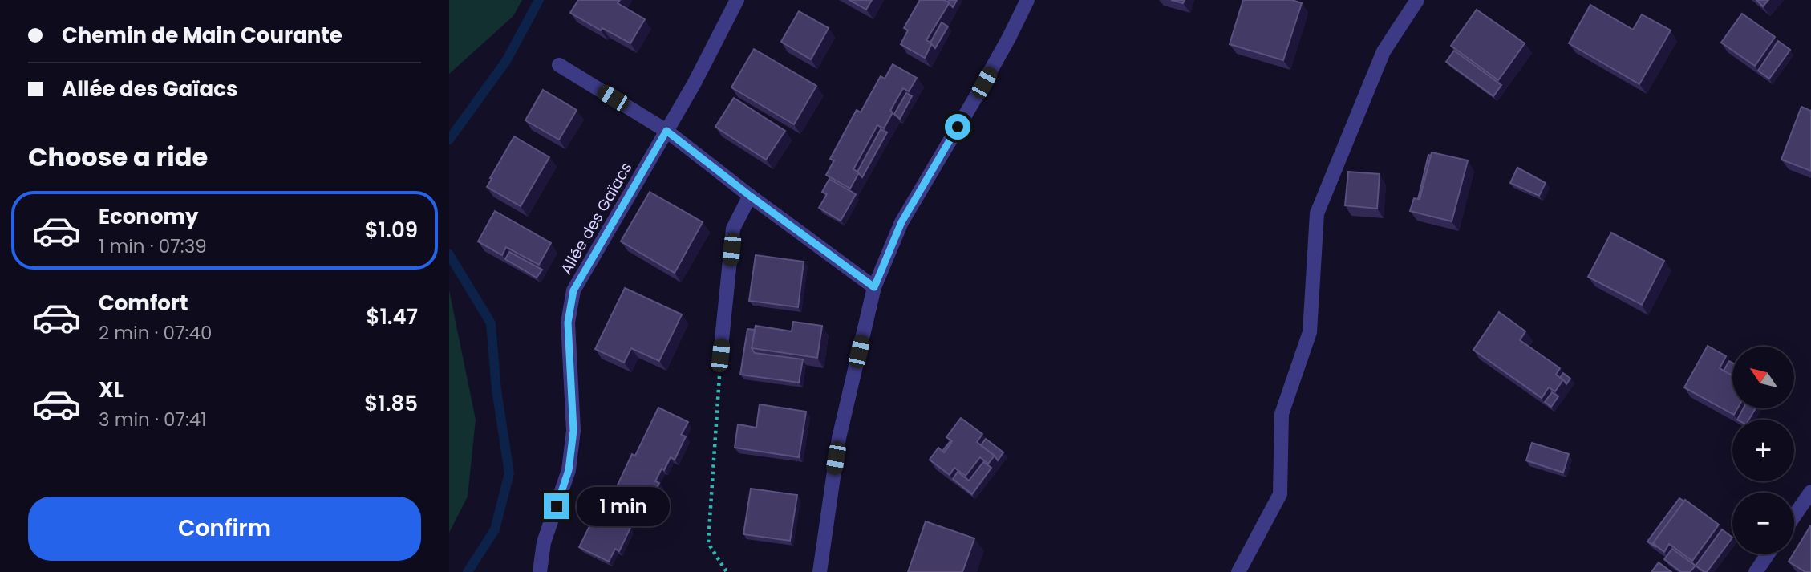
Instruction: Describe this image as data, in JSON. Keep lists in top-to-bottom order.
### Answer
{
  "streets": {
    "street": ["Allée des Gaïacs"]
  },
  "north": "top left",
  "page": {
    "banner": ["Chemin de Main Courante", "Allée des Gaïacs"],
    "heading": "Choose a ride",
    "list": [
      {
        "name": "Economy",
        "note": "1 min · 07:39",
        "value": "$1.09"
      },
      {
        "name": "Comfort",
        "note": "2 min · 07:40",
        "value": "$1.47"
      },
      {
        "name": "XL",
        "note": "3 min · 07:41",
        "value": "$1.85"
      }
    ],
    "map_buttons": ["+", "−"],
    "buttons": "Confirm",
    "bubble": "1 min"
  }
}
